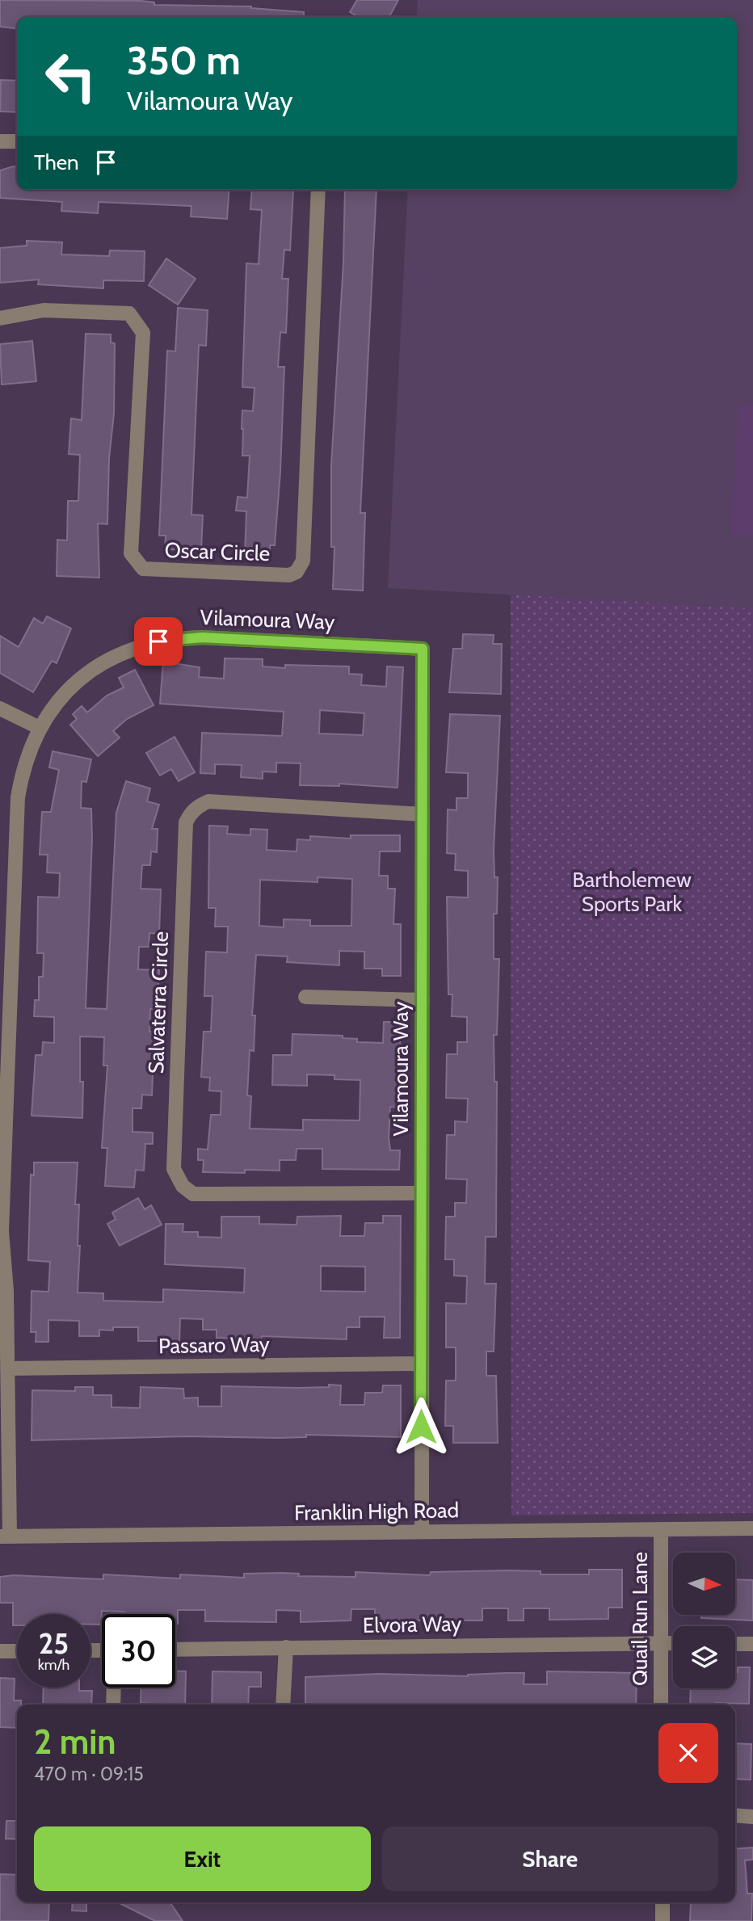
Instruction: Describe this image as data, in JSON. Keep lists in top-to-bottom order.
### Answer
{
  "streets": {
    "street": [
      "Oscar Circle",
      "Vilamoura Way",
      "Salvaterra Circle",
      "Passaro Way",
      "Franklin High Road",
      "Quail Run Lane",
      "Elvora Way"
    ]
  },
  "crossings": [
    ["Vilamoura Way", "Salvaterra Circle"],
    ["Vilamoura Way", "Passaro Way"],
    ["Vilamoura Way", "Franklin High Road"],
    ["Franklin High Road", "Quail Run Lane"],
    ["Quail Run Lane", "Elvora Way"]
  ],
  "parks": ["Bartholemew Sports Park"],
  "north": "right",
  "page": {
    "turn": ["350 m", "Vilamoura Way"],
    "then": "Then",
    "speed": "25 km/h",
    "limit": "30",
    "heading": ["2 min", "470 m · 09:15"],
    "buttons": ["Exit", "Share"]
  }
}
